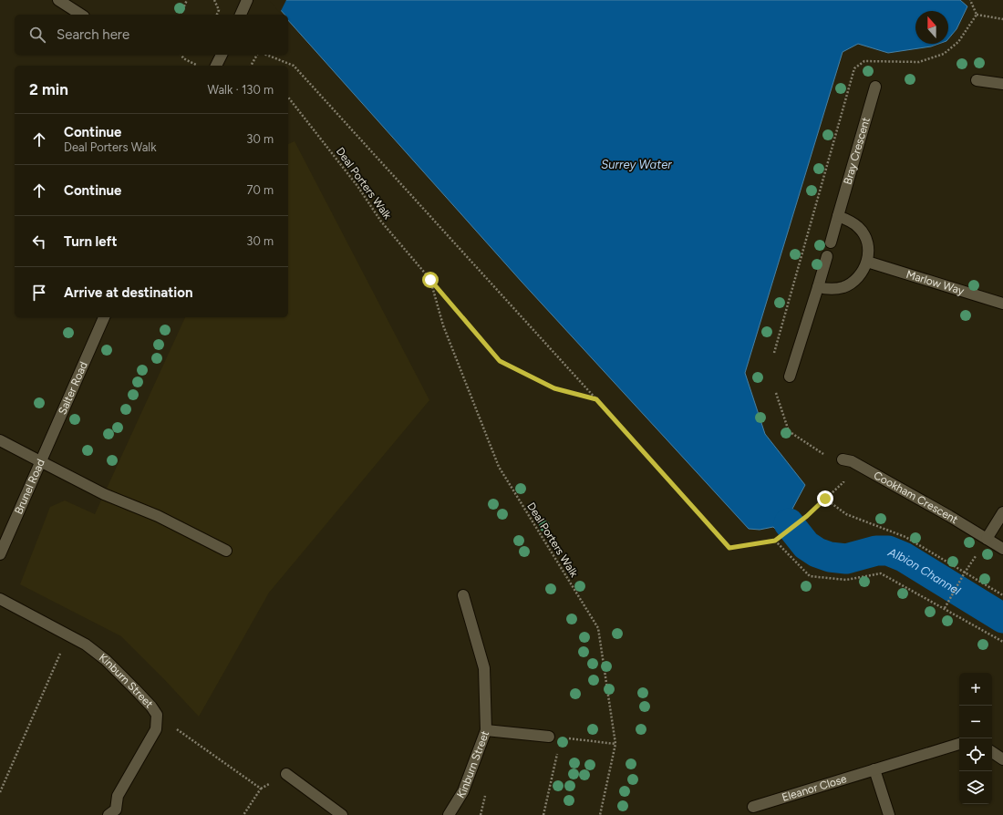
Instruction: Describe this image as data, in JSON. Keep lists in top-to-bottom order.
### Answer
{
  "streets": {
    "street": [
      "Bray Crescent",
      "Marlow Way",
      "Salter Road",
      "Brunel Road",
      "Cookham Crescent",
      "Kinburn Street",
      "Eleanor Close"
    ],
    "path": ["Deal Porters Walk"]
  },
  "crossings": [
    ["Salter Road", "Brunel Road"]
  ],
  "water": ["Surrey Water", "Albion Channel"],
  "north": "top",
  "page": {
    "search": "Search here",
    "heading": ["2 min", "Walk · 130 m"],
    "list": [
      ["Continue", "Deal Porters Walk", "30 m"],
      ["Continue", "70 m"],
      ["Turn left", "30 m"],
      "Arrive at destination"
    ],
    "map_buttons": ["+", "−"]
  }
}
